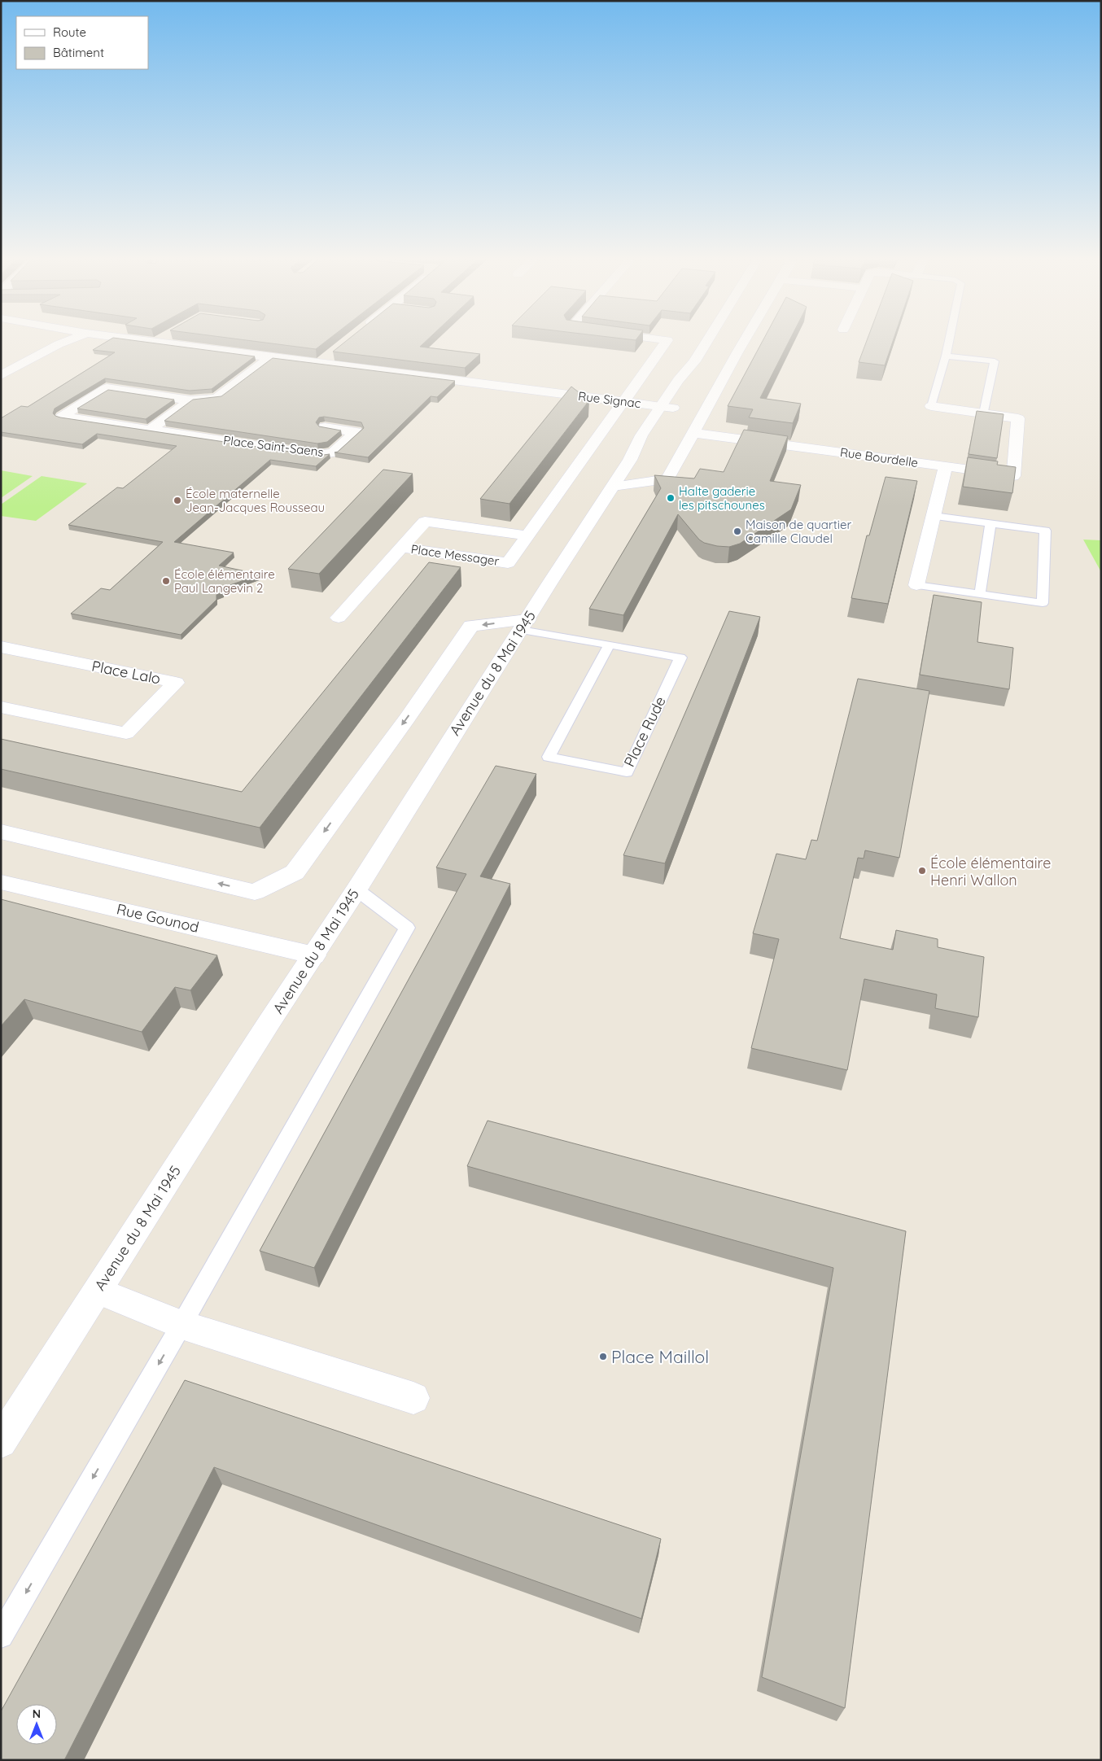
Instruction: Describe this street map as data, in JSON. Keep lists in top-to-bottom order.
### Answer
{
  "streets": {
    "street": [
      "Rue Signac",
      "Place Saint-Saens",
      "Rue Bourdelle",
      "Place Messager",
      "Place Lalo",
      "Avenue du 8 Mai 1945",
      "Rue Gounod"
    ],
    "lane": ["Place Rude"]
  },
  "crossings": [
    ["Rue Signac", "Avenue du 8 Mai 1945"],
    ["Avenue du 8 Mai 1945", "Place Rude"],
    ["Avenue du 8 Mai 1945", "Rue Gounod"]
  ],
  "places": [
    "Halte gaderie les pitschounes",
    "École maternelle Jean-Jacques Rousseau",
    "Maison de quartier Camille Claudel",
    "École élémentaire Paul Langevin 2",
    "École élémentaire Henri Wallon",
    "Place Maillol"
  ],
  "legend": ["Route", "Bâtiment"],
  "north": "top"
}
